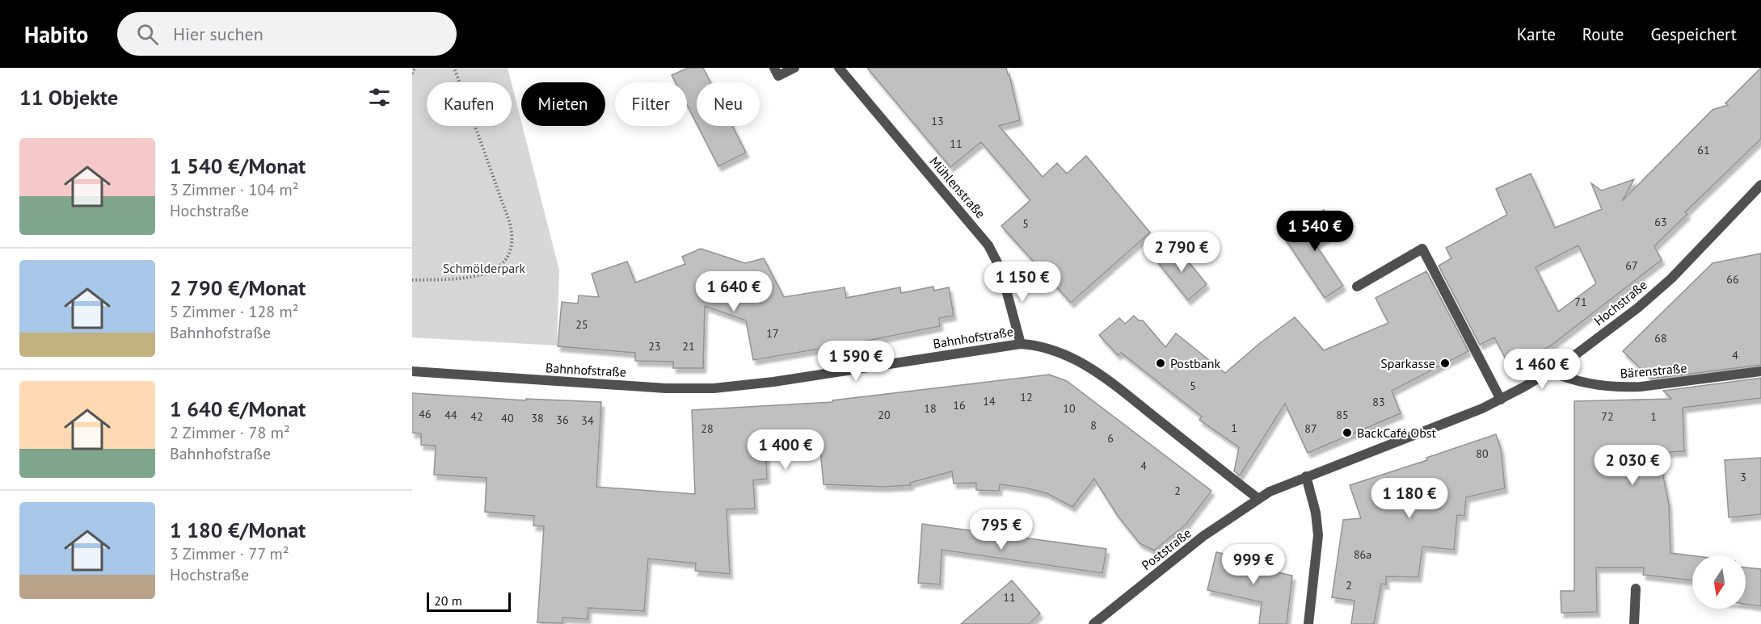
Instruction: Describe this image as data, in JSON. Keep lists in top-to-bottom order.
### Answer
{
  "streets": {
    "street": [
      "Mühlenstraße",
      "Hochstraße",
      "Bahnhofstraße",
      "Bärenstraße",
      "Poststraße"
    ]
  },
  "crossings": [
    ["Mühlenstraße", "Bahnhofstraße"],
    ["Hochstraße", "Bahnhofstraße"],
    ["Hochstraße", "Bärenstraße"],
    ["Hochstraße", "Poststraße"],
    ["Bahnhofstraße", "Poststraße"]
  ],
  "parks": ["Schmölderpark"],
  "places": ["Postbank", "Sparkasse", "BackCafé Obst"],
  "house_numbers": [
    "13",
    "11",
    "61",
    "63",
    "5",
    "67",
    "66",
    "71",
    "25",
    "17",
    "68",
    "23",
    "21",
    "4",
    "5",
    "12",
    "14",
    "83",
    "16",
    "18",
    "10",
    "46",
    "44",
    "20",
    "85",
    "42",
    "72",
    "1",
    "40",
    "38",
    "36",
    "34",
    "8",
    "1",
    "28",
    "87",
    "6",
    "80",
    "4",
    "3",
    "2",
    "86a",
    "2",
    "11"
  ],
  "scale_bar": "20 m",
  "north": "bottom",
  "page": {
    "header": "Habito",
    "search": "Hier suchen",
    "nav": ["Karte", "Route", "Gespeichert"],
    "heading": "11 Objekte",
    "chip": [
      "Kaufen",
      "Mieten",
      "Filter",
      "Neu"
    ],
    "list": [
      {
        "name": "1 540 €/Monat",
        "note": "3 Zimmer · 104 m² · Hochstraße"
      },
      {
        "name": "2 790 €/Monat",
        "note": "5 Zimmer · 128 m² · Bahnhofstraße"
      },
      {
        "name": "1 640 €/Monat",
        "note": "2 Zimmer · 78 m² · Bahnhofstraße"
      },
      {
        "name": "1 180 €/Monat",
        "note": "3 Zimmer · 77 m² · Hochstraße"
      }
    ],
    "price": [
      "1 540 €",
      "2 790 €",
      "1 150 €",
      "1 640 €",
      "1 590 €",
      "1 460 €",
      "1 400 €",
      "2 030 €",
      "1 180 €",
      "795 €",
      "999 €"
    ],
    "scale": "20 m"
  }
}
